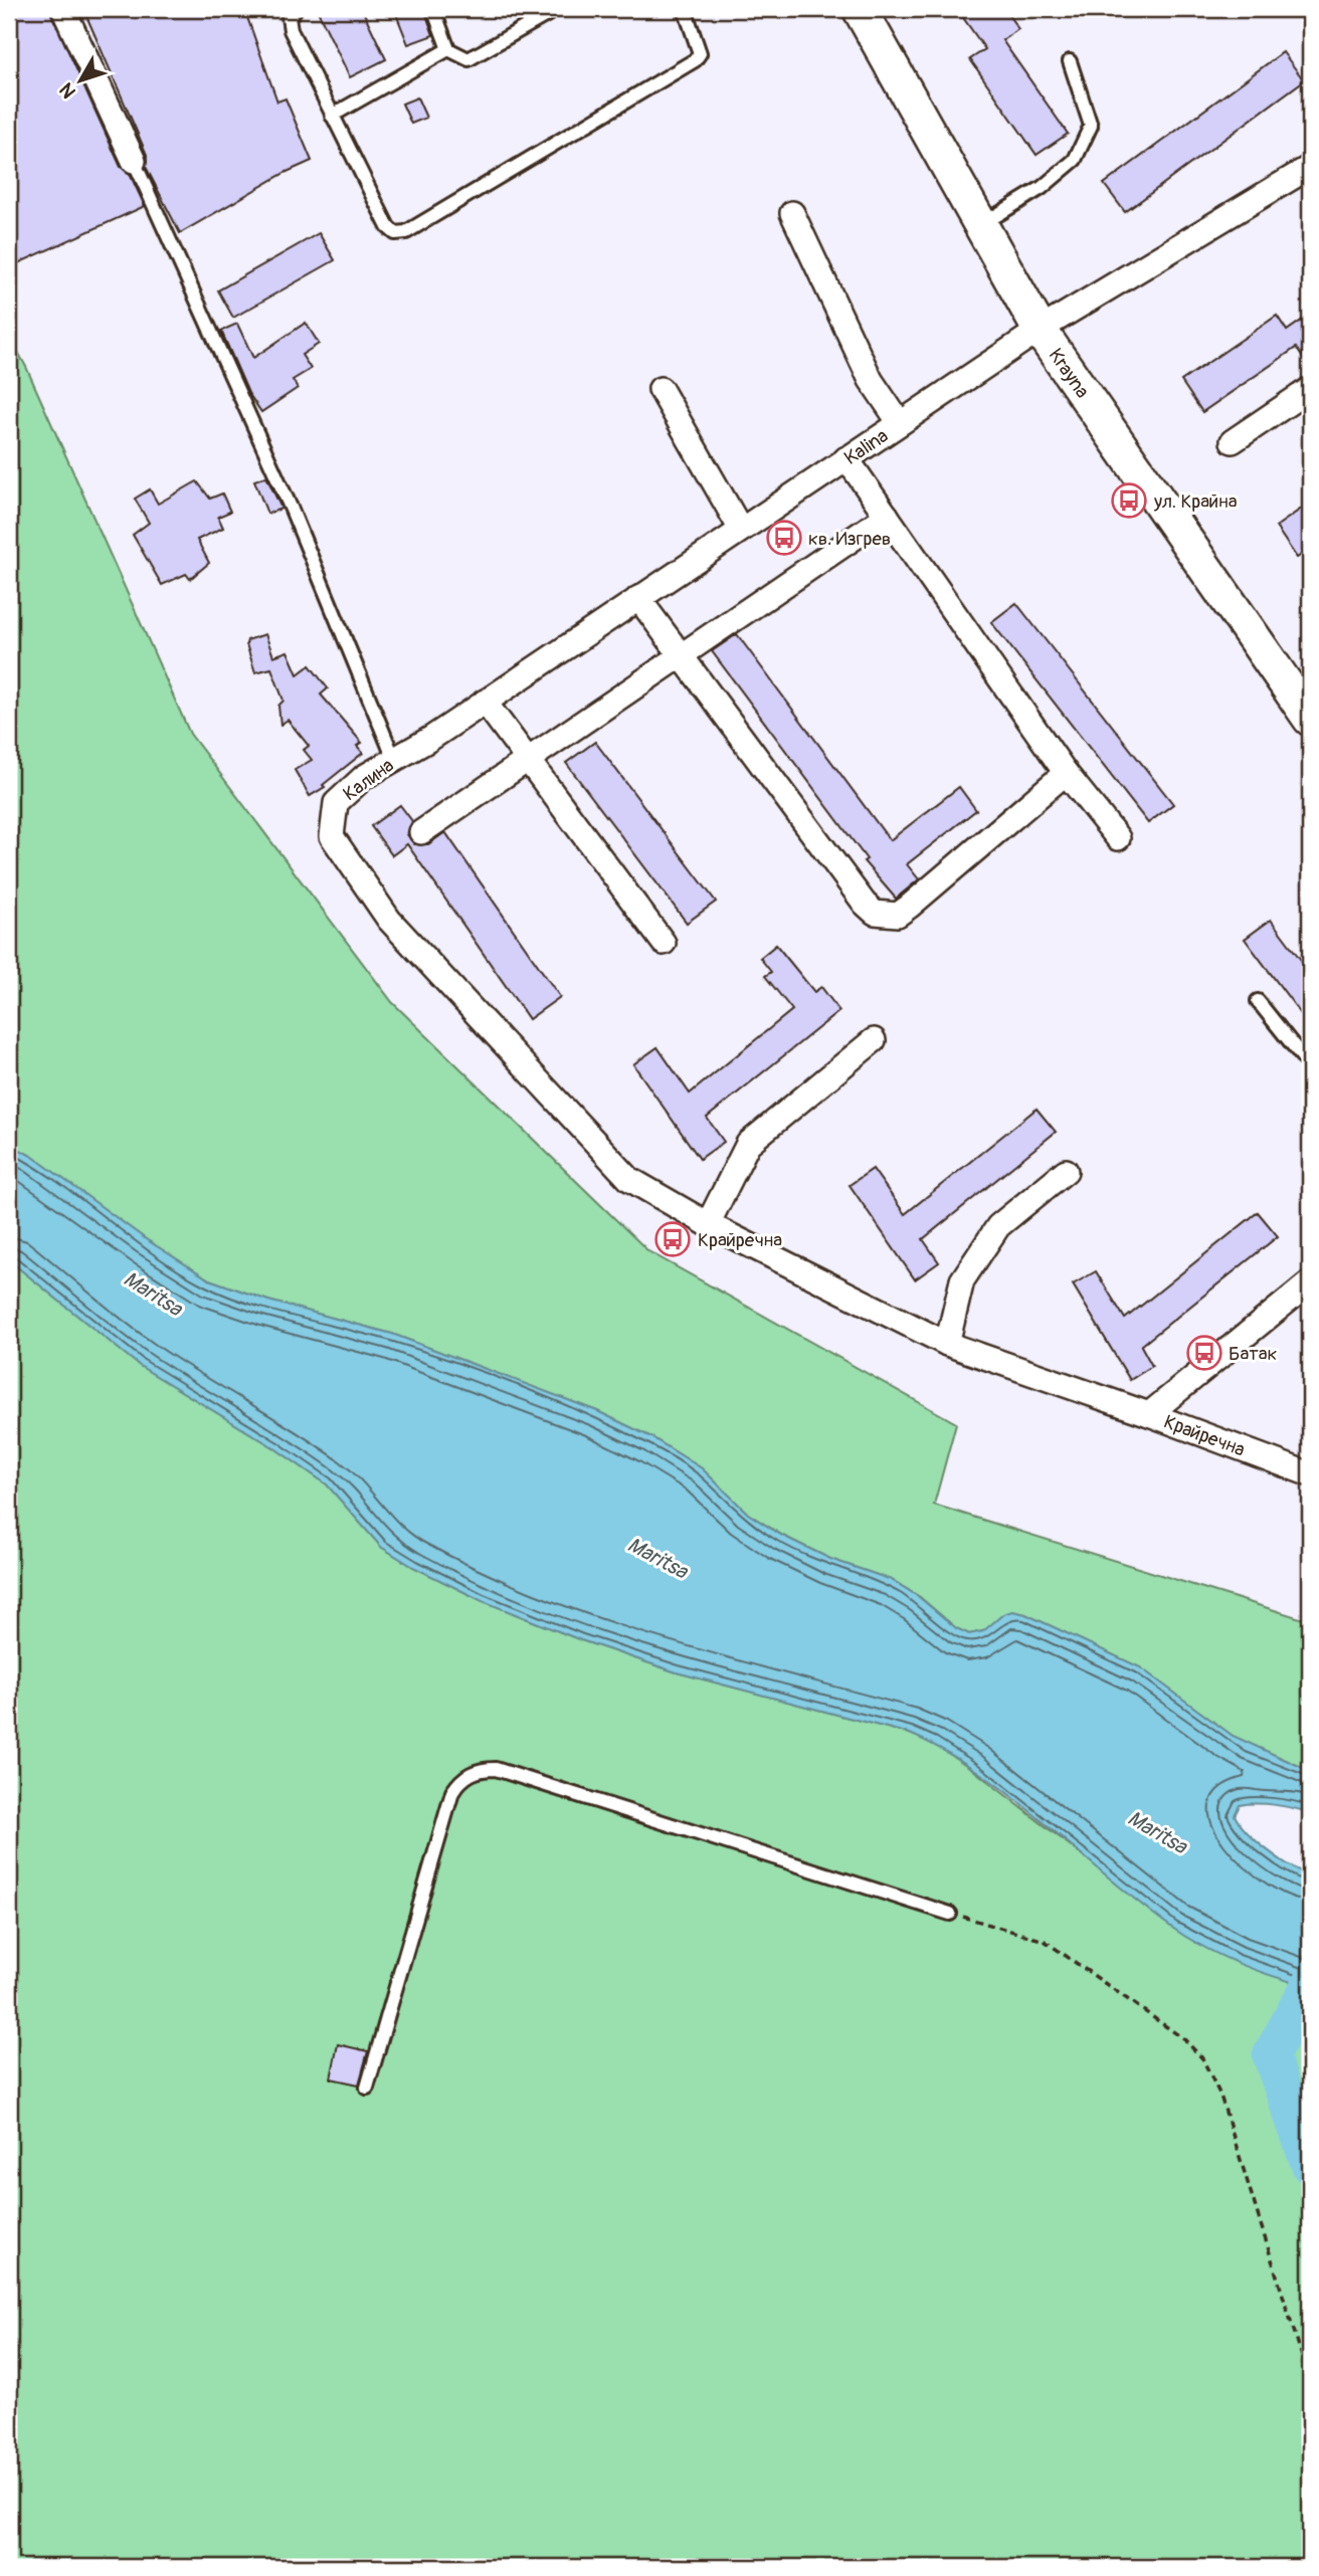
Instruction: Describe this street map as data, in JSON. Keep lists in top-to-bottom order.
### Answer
{
  "streets": {
    "street": [
      "Krayna",
      "Kalina",
      "Калина",
      "Крайречна"
    ]
  },
  "crossings": [
    ["Krayna", "Kalina"],
    ["Kalina", "Калина"],
    ["Калина", "Крайречна"]
  ],
  "water": ["Maritsa"],
  "places": {
    "bus stop": [
      "ул. Крайна",
      "кв. Изгрев",
      "Крайречна",
      "Батак"
    ]
  },
  "north": "bottom left"
}
